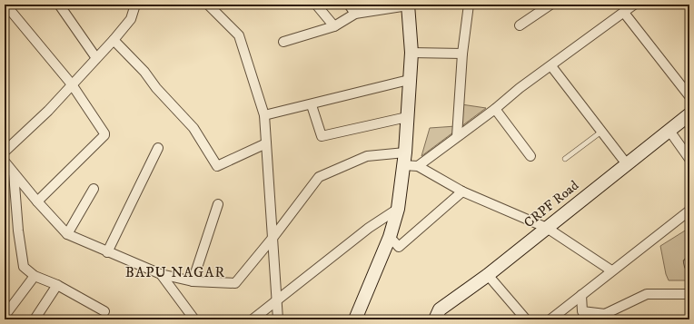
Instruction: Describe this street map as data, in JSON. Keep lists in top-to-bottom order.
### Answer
{
  "streets": {
    "street": ["CRPF Road"]
  },
  "districts": ["BAPU NAGAR"]
}
